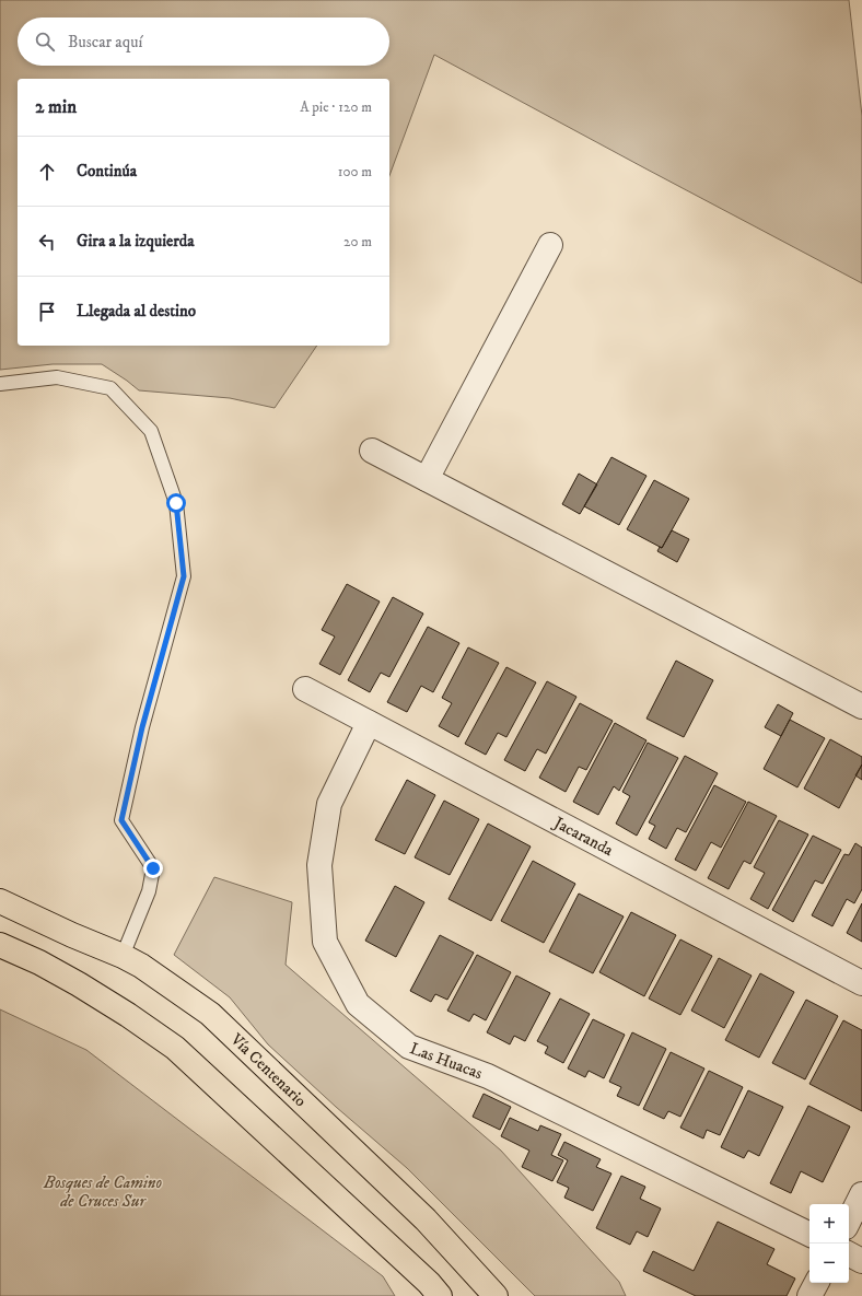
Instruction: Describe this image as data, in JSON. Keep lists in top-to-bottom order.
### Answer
{
  "streets": {
    "highway": ["Vía Centenario"],
    "street": ["Jacaranda", "Las Huacas"]
  },
  "crossings": [
    ["Jacaranda", "Las Huacas"]
  ],
  "parks": ["Bosques de Camino de Cruces Sur"],
  "page": {
    "search": "Buscar aquí",
    "heading": ["2 min", "A pie · 120 m"],
    "list": [
      ["Continúa", "100 m"],
      ["Gira a la izquierda", "20 m"],
      "Llegada al destino"
    ],
    "map_buttons": ["+", "−"]
  }
}
